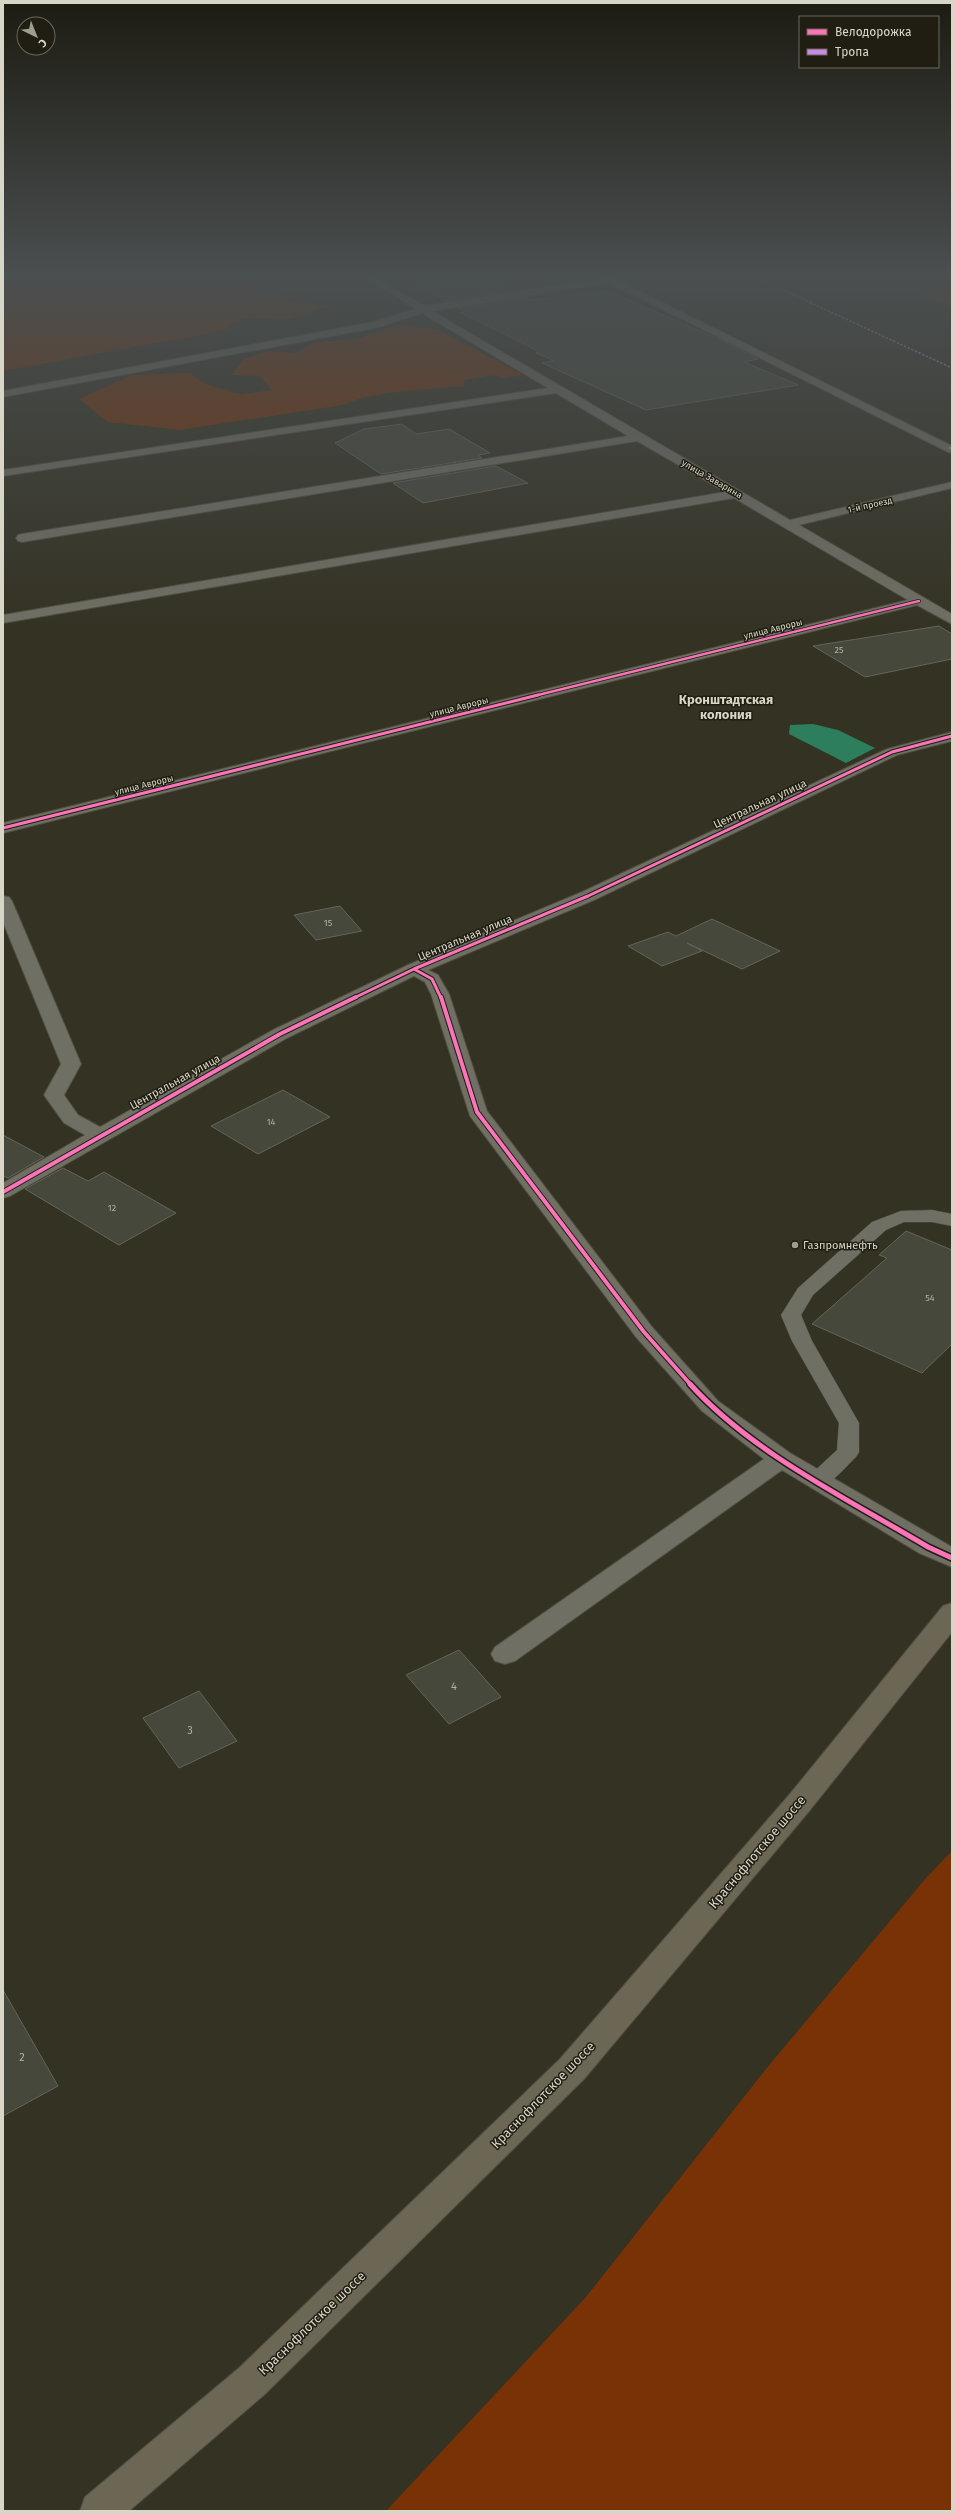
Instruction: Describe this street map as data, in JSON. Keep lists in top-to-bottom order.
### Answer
{
  "streets": {
    "main road": ["Краснофлотское шоссе"],
    "street": [
      "улица Заварина",
      "1-й проезд",
      "улица Авроры",
      "Центральная улица"
    ]
  },
  "crossings": [
    ["улица Заварина", "1-й проезд"],
    ["улица Заварина", "улица Авроры"]
  ],
  "districts": ["Кронштадтская колония"],
  "places": ["Газпромнефть"],
  "house_numbers": [
    "25",
    "15",
    "14",
    "12",
    "54",
    "4",
    "3",
    "2"
  ],
  "legend": ["Велодорожка", "Тропа"],
  "north": "bottom right"
}
